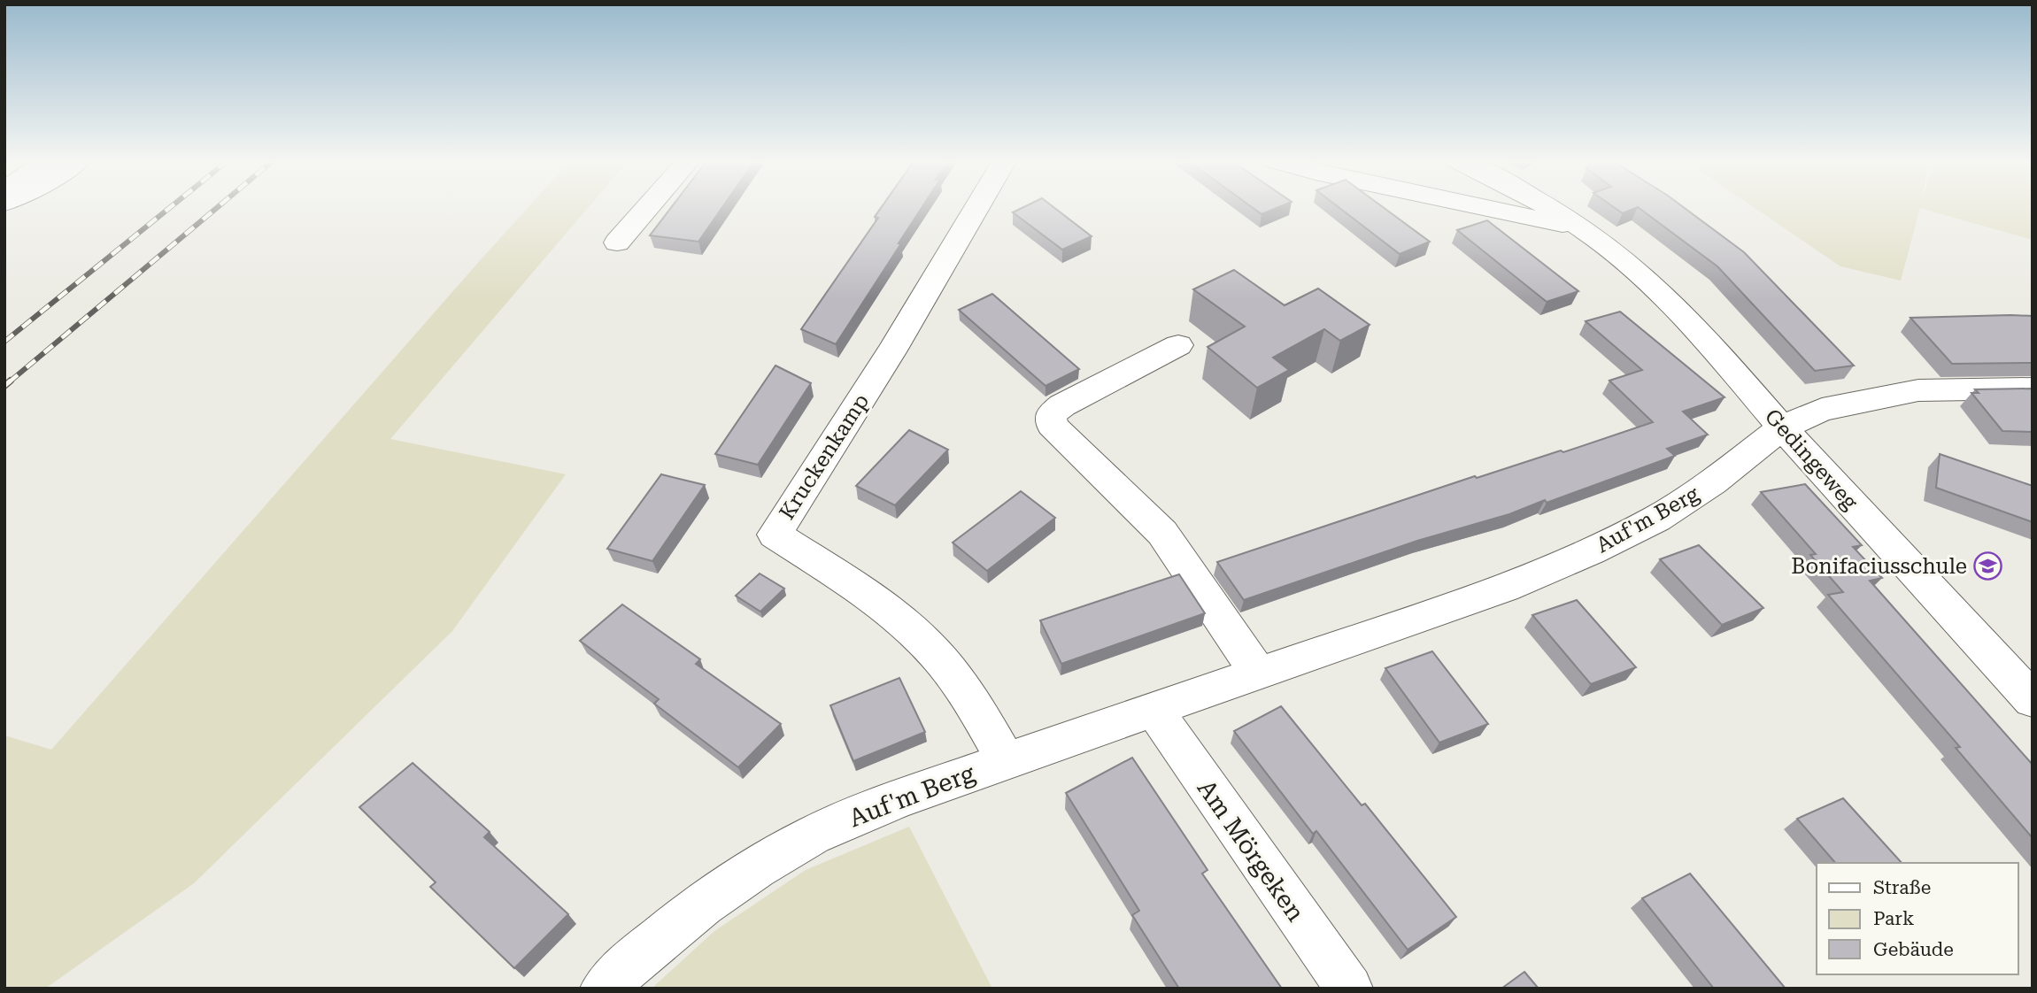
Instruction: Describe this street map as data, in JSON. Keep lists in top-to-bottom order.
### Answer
{
  "streets": {
    "street": [
      "Kruckenkamp",
      "Gedingeweg",
      "Auf'm Berg",
      "Am Mörgeken"
    ]
  },
  "crossings": [
    ["Kruckenkamp", "Auf'm Berg"],
    ["Gedingeweg", "Auf'm Berg"],
    ["Auf'm Berg", "Am Mörgeken"]
  ],
  "places": {
    "school or university": ["Bonifaciusschule"]
  },
  "legend": ["Straße", "Park", "Gebäude"]
}
